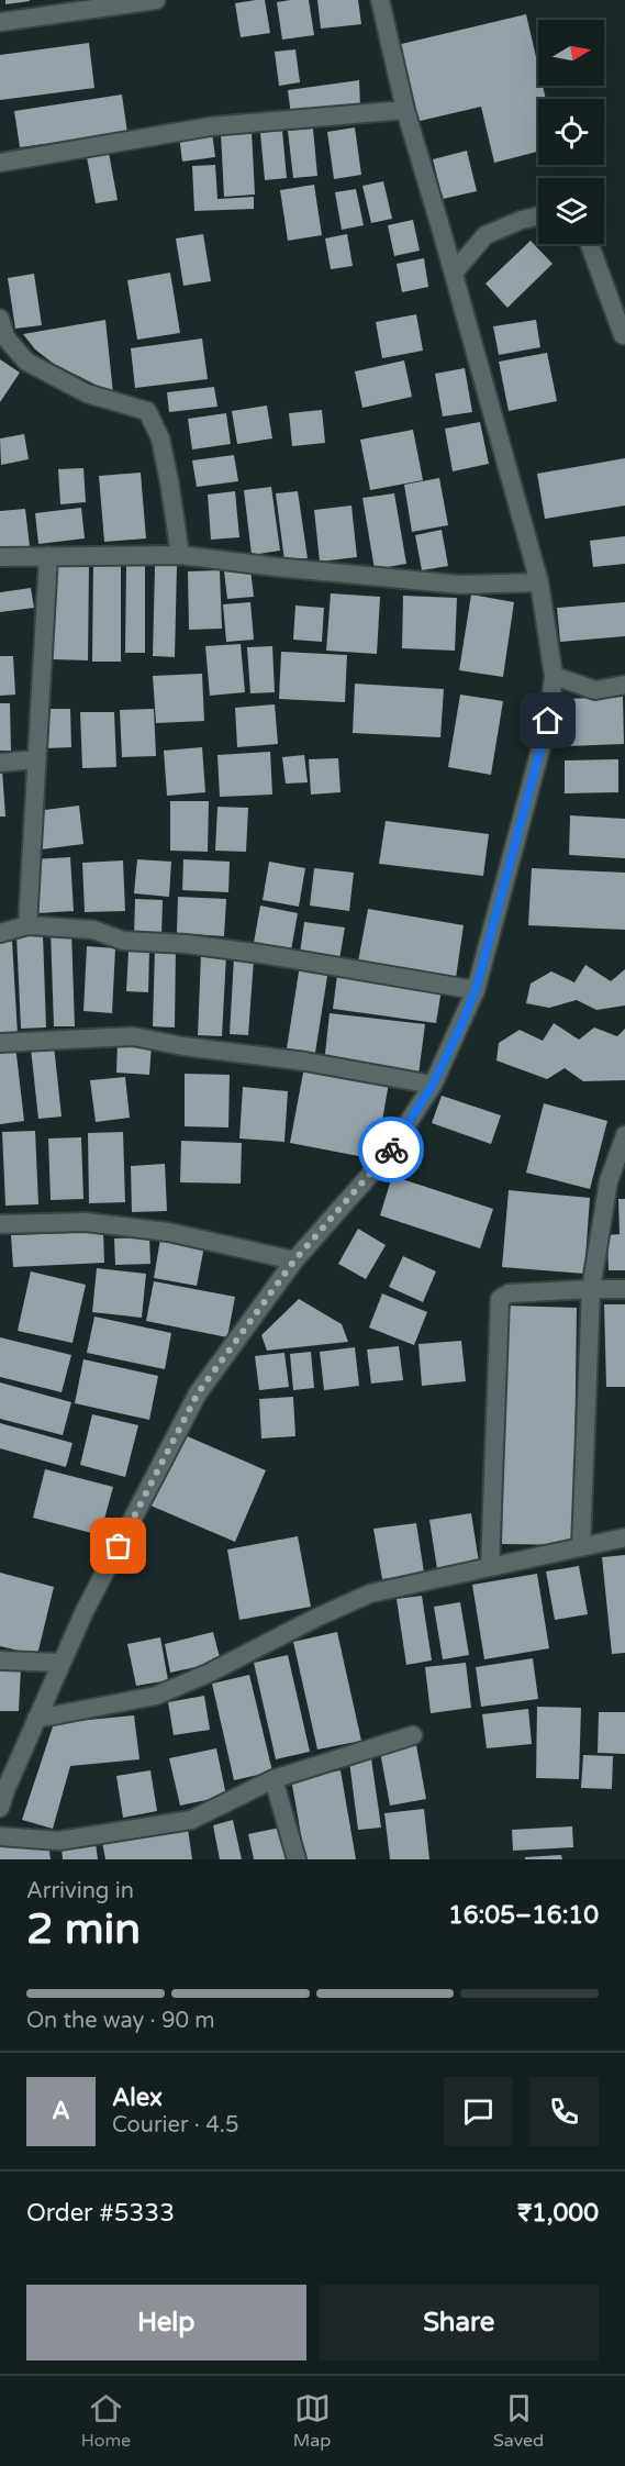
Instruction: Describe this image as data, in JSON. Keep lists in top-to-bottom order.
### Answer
{
  "north": "right",
  "page": {
    "heading": ["2 min", "Arriving in", "16:05–16:10"],
    "panel": [
      "Alex",
      "Courier · 4.5",
      "Order #5333",
      "₹1,000"
    ],
    "bar": "On the way · 90 m",
    "round": "A",
    "buttons": ["Help", "Share"],
    "tabs": ["Home", "Map", "Saved"]
  }
}
